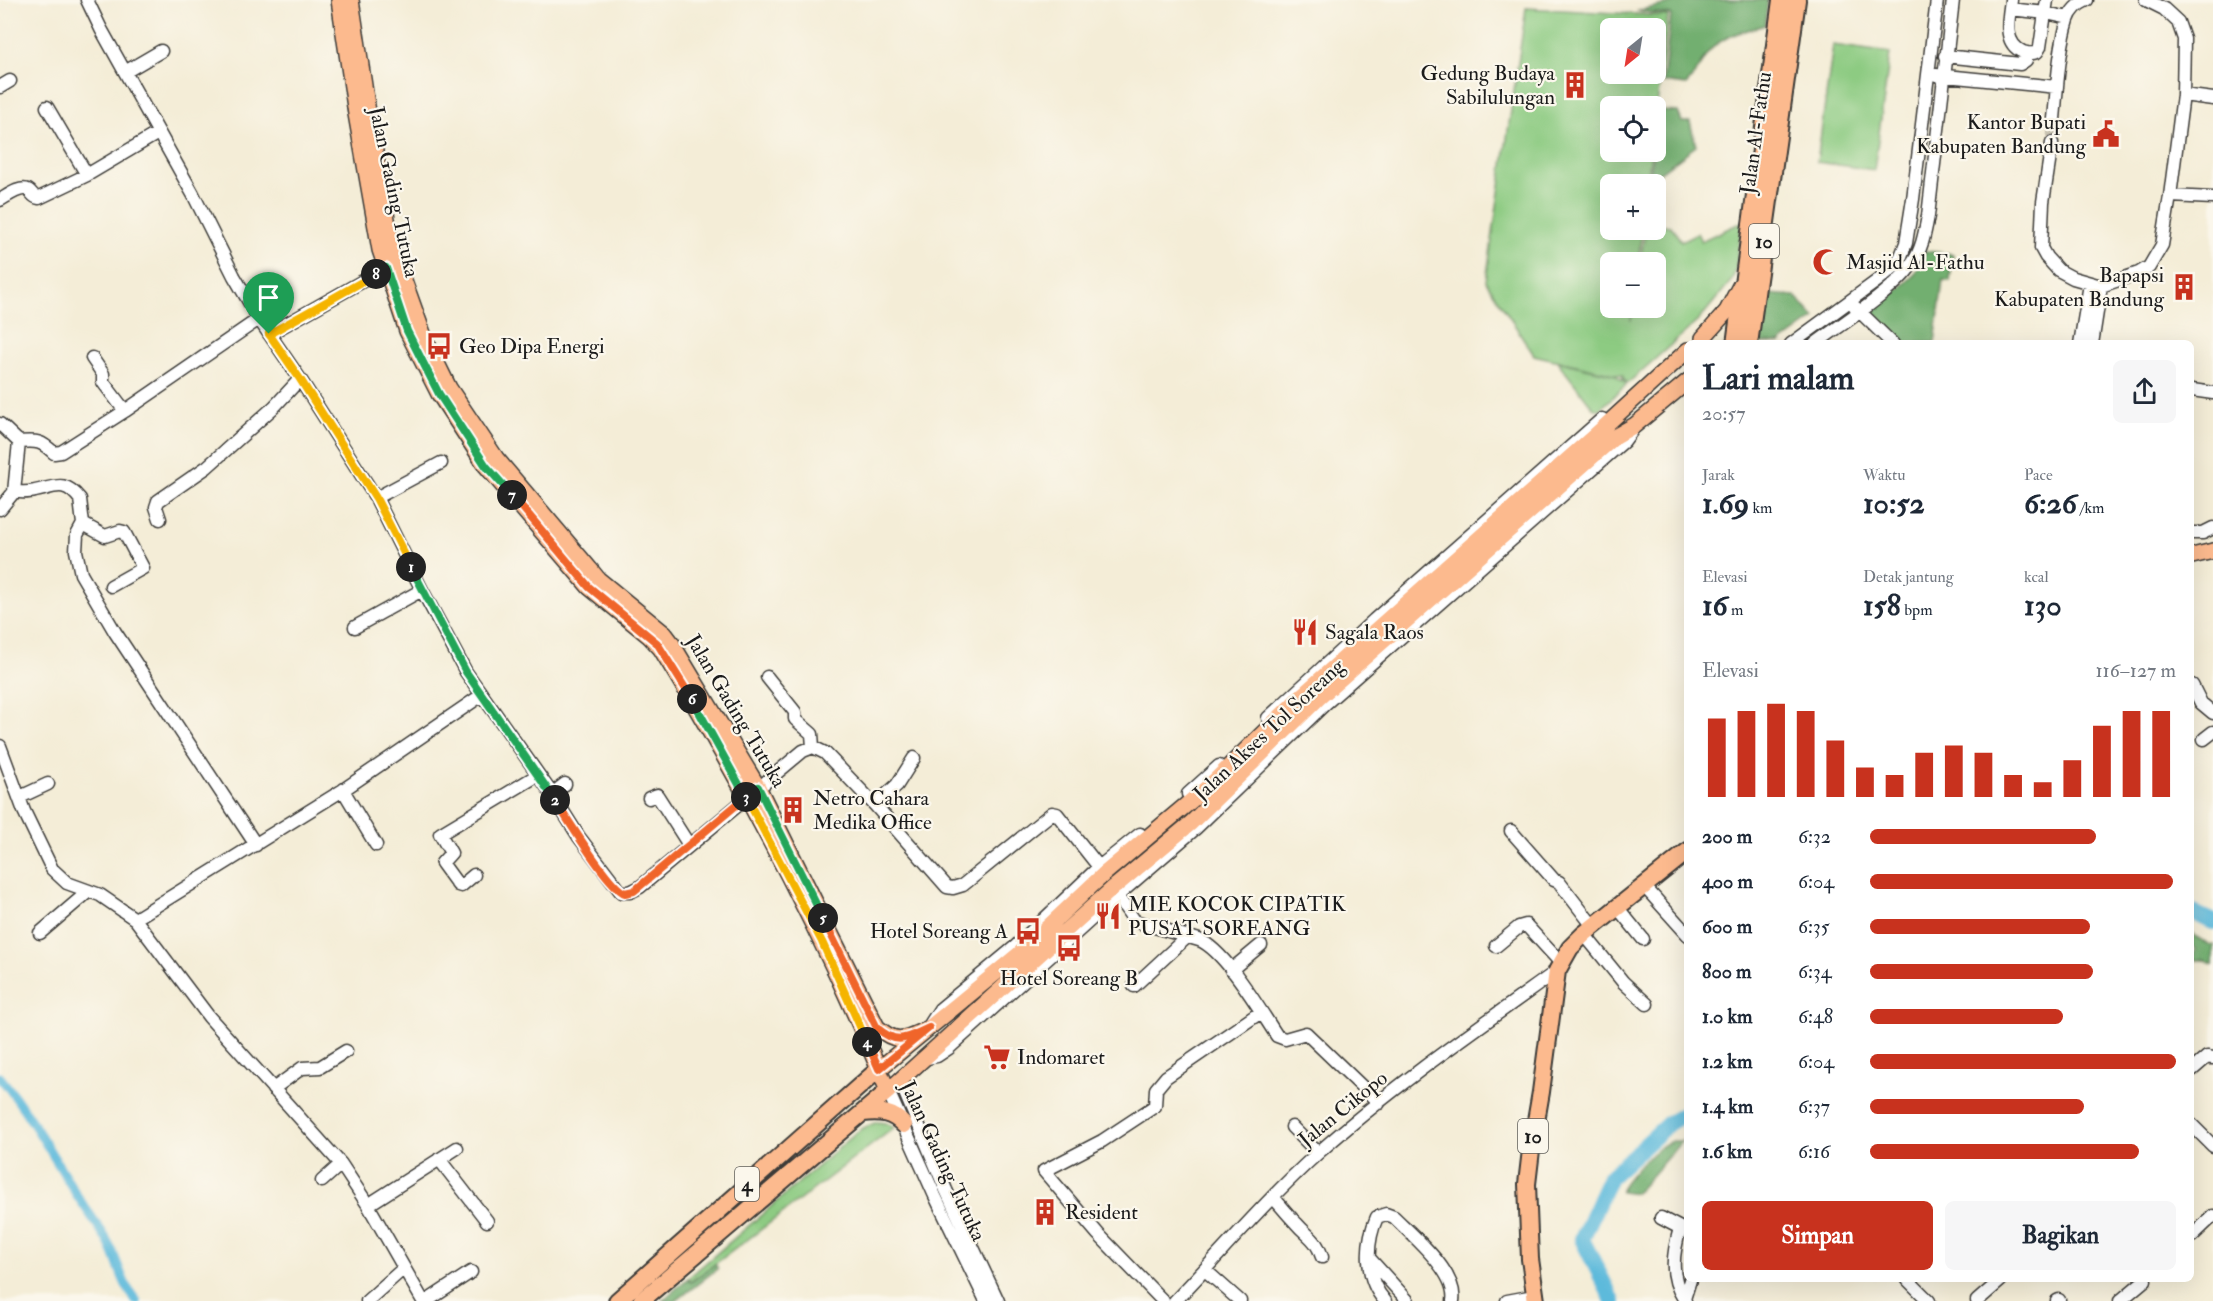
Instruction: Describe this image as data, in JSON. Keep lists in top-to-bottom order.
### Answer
{
  "streets": {
    "highway": ["Jalan Al-Fathu", "10", "4"],
    "main road": ["Jalan Gading Tutuka", "Jalan Akses Tol Soreang"],
    "street": ["Jalan Cikopo"]
  },
  "crossings": [
    ["Jalan Gading Tutuka", "Jalan Akses Tol Soreang"],
    ["Jalan Gading Tutuka", "4"],
    ["10", "Jalan Cikopo"],
    ["Jalan Akses Tol Soreang", "4"]
  ],
  "places": {
    "building": [
      "Gedung Budaya Sabilulungan",
      "Bapapsi Kabupaten Bandung",
      "Netro Cahara Medika Office",
      "Resident"
    ],
    "public building": ["Kantor Bupati Kabupaten Bandung"],
    "mosque": ["Masjid Al-Fathu"],
    "bus stop": ["Geo Dipa Energi", "Hotel Soreang A", "Hotel Soreang B"],
    "restaurant": ["Sagala Raos", "MIE KOCOK CIPATIK PUSAT SOREANG"],
    "supermarket": ["Indomaret"]
  },
  "north": "bottom left",
  "page": {
    "map_buttons": ["+", "−"],
    "pins": [
      "8",
      "7",
      "1",
      "6",
      "3",
      "2",
      "5",
      "4"
    ],
    "heading": ["Lari malam", "20:57"],
    "stats": [
      ["Jarak", "1.69 km"],
      ["Waktu", "10:52"],
      ["Pace", "6:26 /km"],
      ["Elevasi", "16 m"],
      ["Detak jantung", "158 bpm"],
      ["kcal", "130"]
    ],
    "chart": ["Elevasi", "116–127 m"],
    "list": [
      {
        "name": "200 m",
        "note": "6:32"
      },
      {
        "name": "400 m",
        "note": "6:04"
      },
      {
        "name": "600 m",
        "note": "6:35"
      },
      {
        "name": "800 m",
        "note": "6:34"
      },
      {
        "name": "1.0 km",
        "note": "6:48"
      },
      {
        "name": "1.2 km",
        "note": "6:04"
      },
      {
        "name": "1.4 km",
        "note": "6:37"
      },
      {
        "name": "1.6 km",
        "note": "6:16"
      }
    ],
    "buttons": ["Simpan", "Bagikan"]
  }
}
